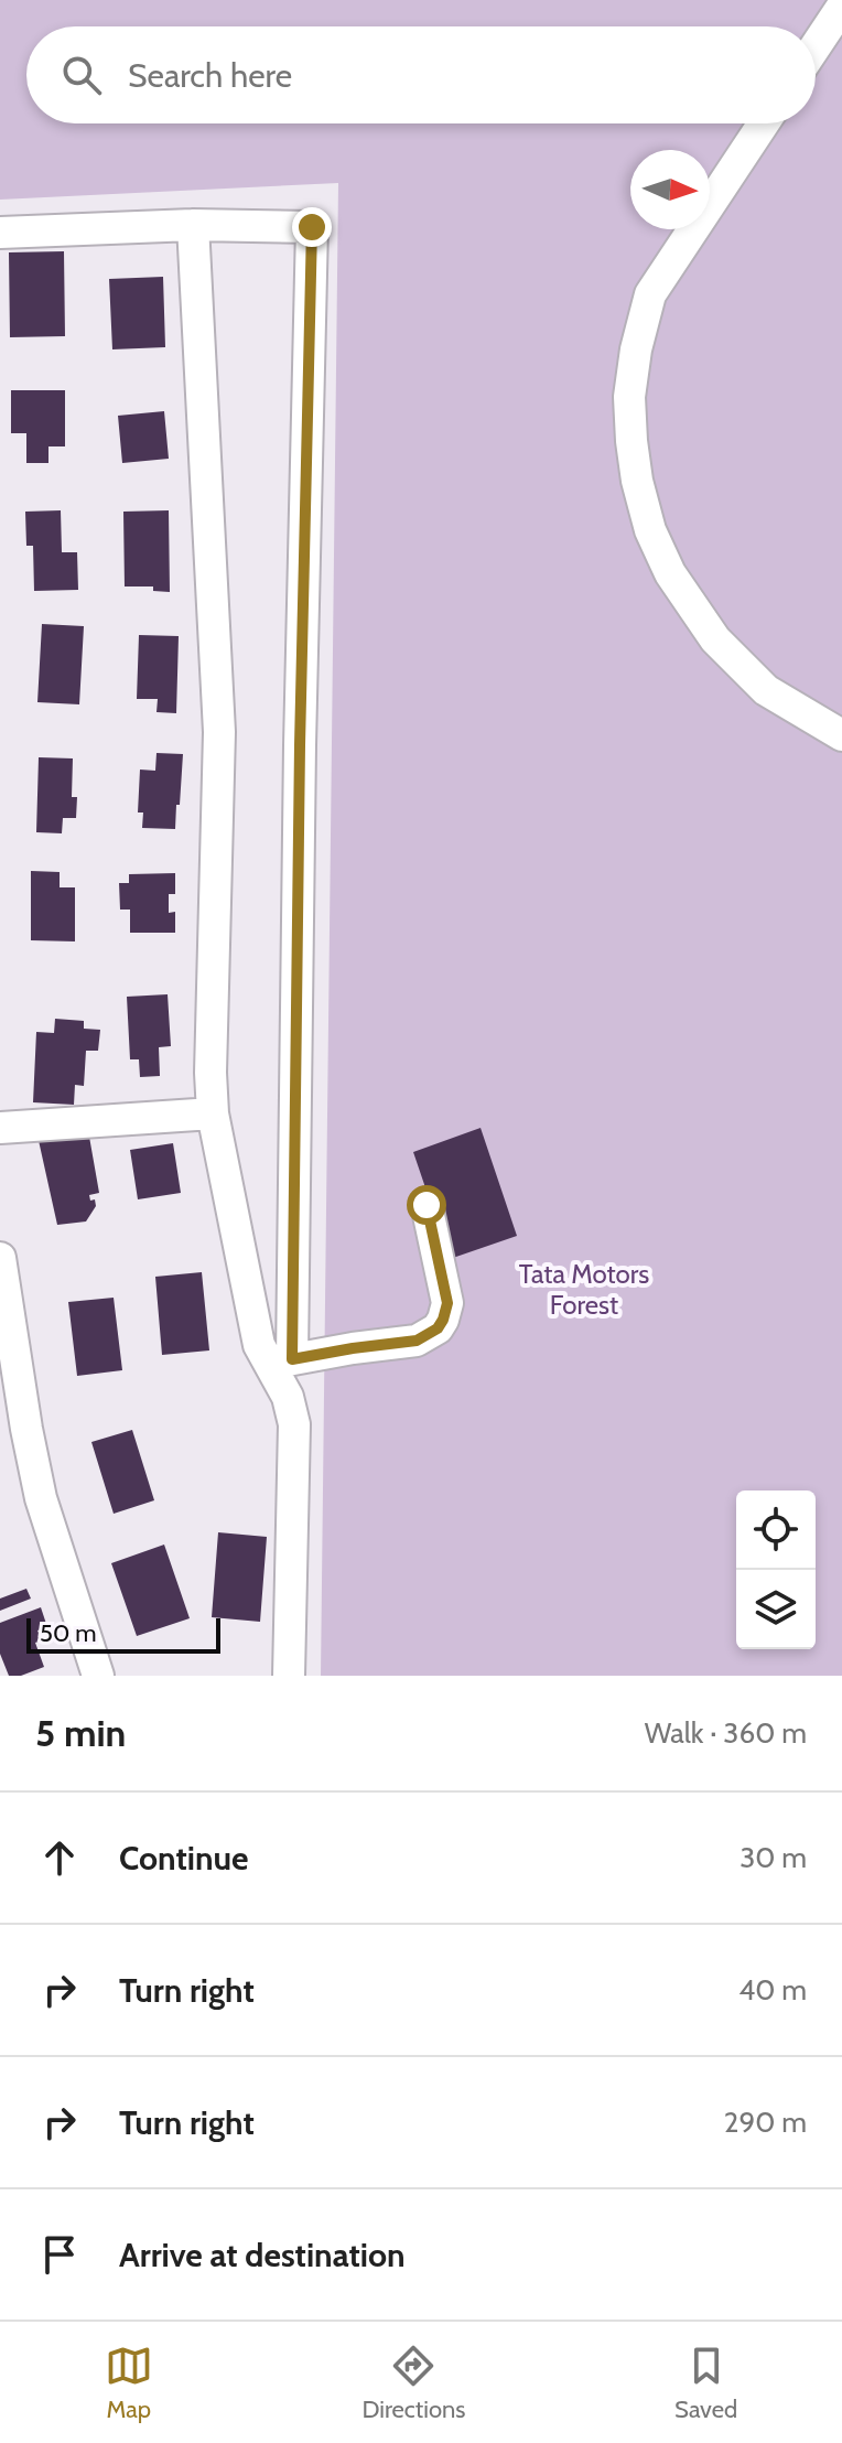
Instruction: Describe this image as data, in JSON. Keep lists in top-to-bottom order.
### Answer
{
  "parks": ["Tata Motors Forest"],
  "scale_bar": "50 m",
  "north": "right",
  "page": {
    "search": "Search here",
    "scale": "50 m",
    "heading": ["5 min", "Walk · 360 m"],
    "list": [
      ["Continue", "30 m"],
      ["Turn right", "40 m"],
      ["Turn right", "290 m"],
      "Arrive at destination"
    ],
    "nav": ["Map", "Directions", "Saved"]
  }
}
